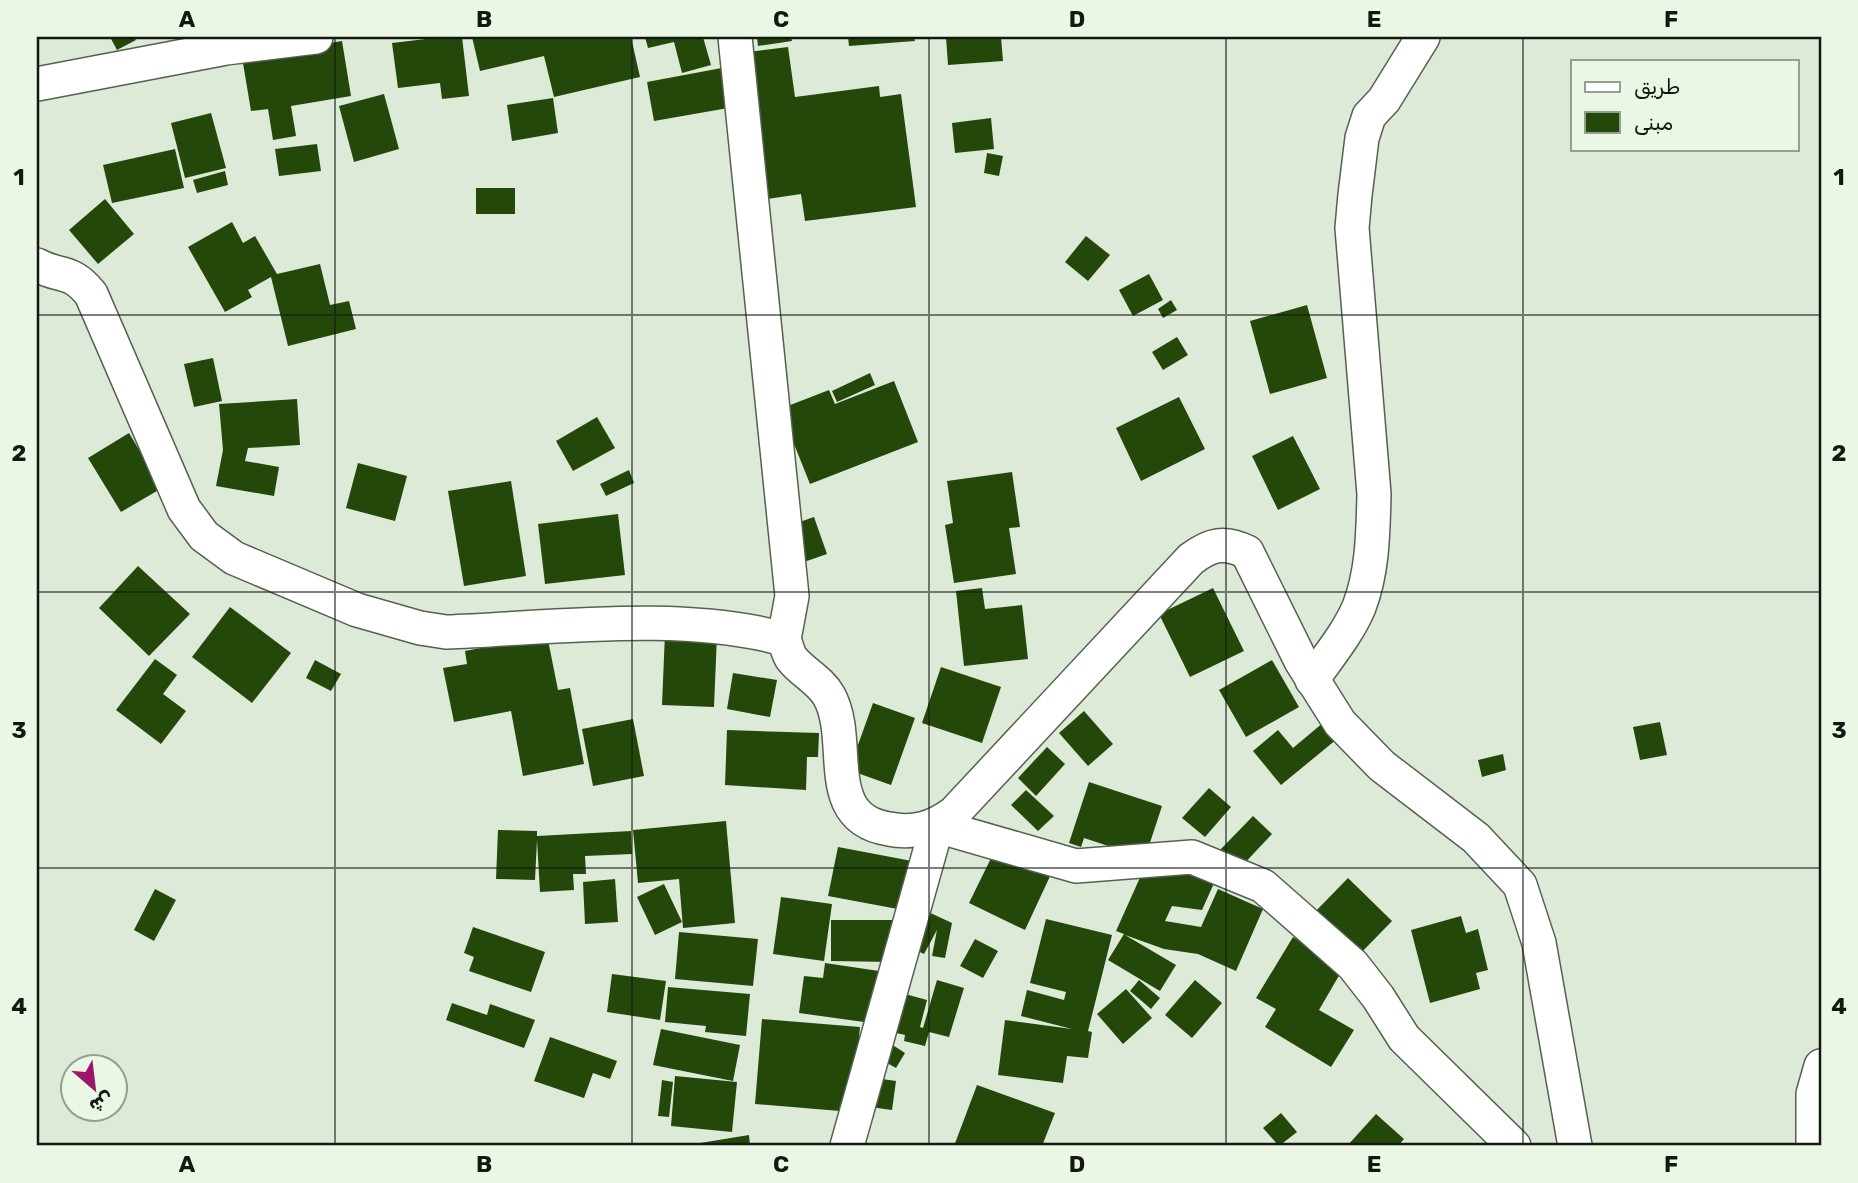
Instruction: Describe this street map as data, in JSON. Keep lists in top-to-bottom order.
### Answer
{
  "legend": ["طريق", "مبنى"],
  "north": "bottom right",
  "grid": {
    "columns": [
      "A",
      "B",
      "C",
      "D",
      "E",
      "F"
    ],
    "rows": [
      "1",
      "2",
      "3",
      "4"
    ]
  }
}
